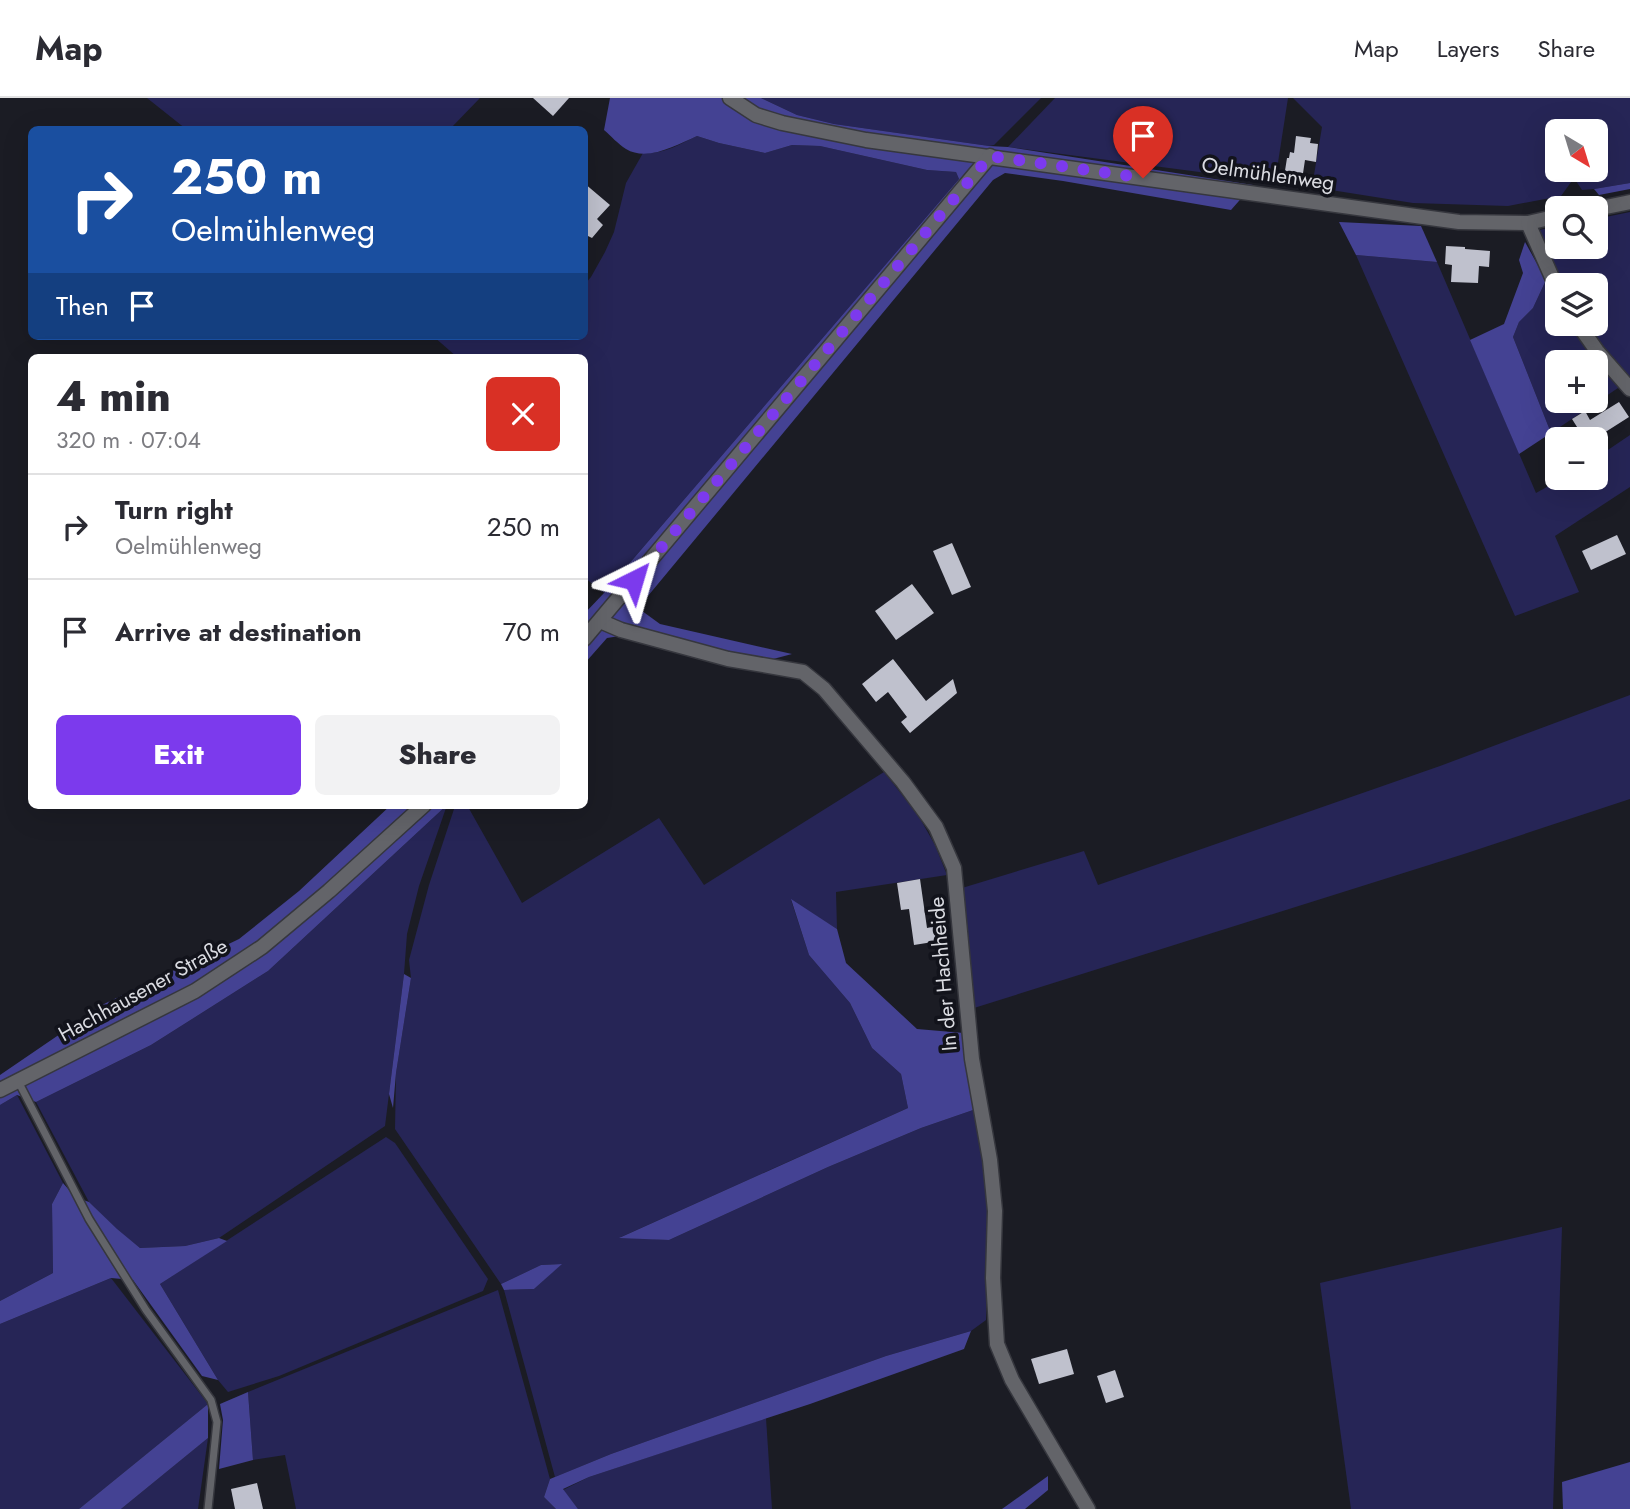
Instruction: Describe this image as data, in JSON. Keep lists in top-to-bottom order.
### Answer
{
  "streets": {
    "street": ["Oelmühlenweg", "In der Hachheide", "Hachhausener Straße"]
  },
  "north": "bottom right",
  "page": {
    "header": "Map",
    "nav": ["Map", "Layers", "Share"],
    "map_buttons": ["+", "−"],
    "turn": ["250 m", "Oelmühlenweg"],
    "then": "Then",
    "heading": ["4 min", "320 m · 07:04"],
    "list": [
      {
        "name": "Turn right",
        "note": "Oelmühlenweg",
        "value": "250 m"
      },
      {
        "name": "Arrive at destination",
        "value": "70 m"
      }
    ],
    "buttons": ["Exit", "Share"]
  }
}
